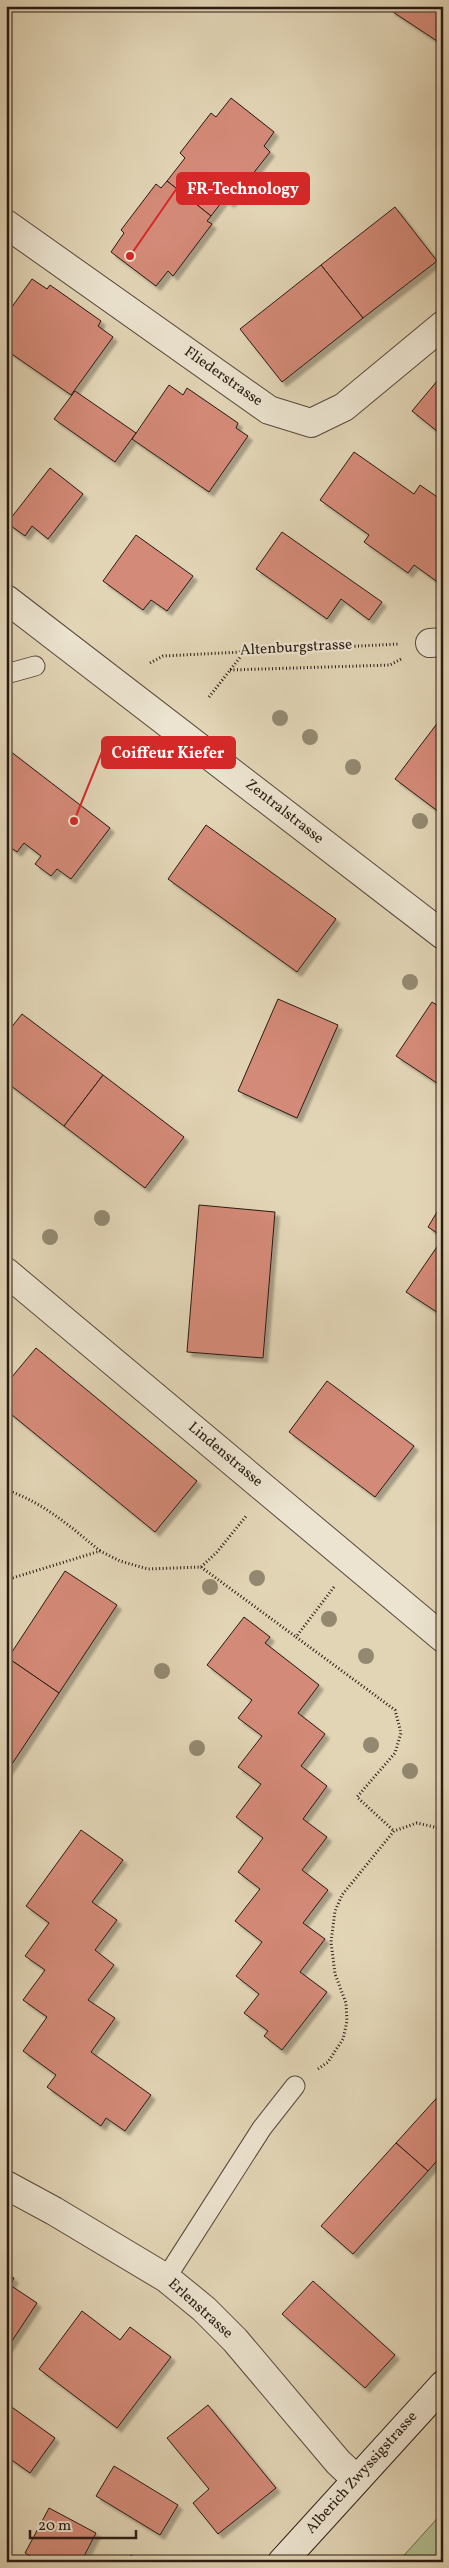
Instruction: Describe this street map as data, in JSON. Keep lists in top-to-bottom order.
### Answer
{
  "streets": {
    "street": [
      "Fliederstrasse",
      "Zentralstrasse",
      "Lindenstrasse",
      "Erlenstrasse",
      "Alberich Zwyssigstrasse"
    ],
    "path": ["Altenburgstrasse"]
  },
  "crossings": [
    ["Erlenstrasse", "Alberich Zwyssigstrasse"]
  ],
  "places": ["FR-Technology", "Coiffeur Kiefer"],
  "scale_bar": "20 m"
}
